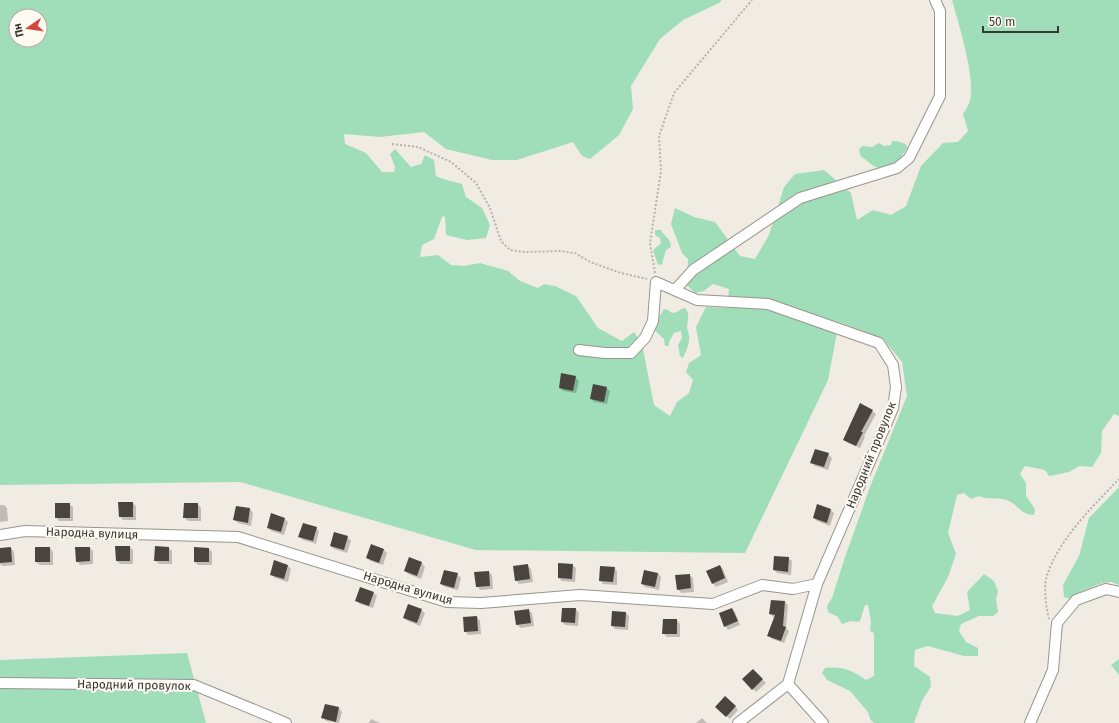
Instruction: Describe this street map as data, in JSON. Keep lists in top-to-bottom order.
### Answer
{
  "streets": {
    "street": ["Народний провулок", "Народна вулиця"]
  },
  "crossings": [
    ["Народний провулок", "Народна вулиця"]
  ],
  "scale_bar": "50 m",
  "north": "left"
}
